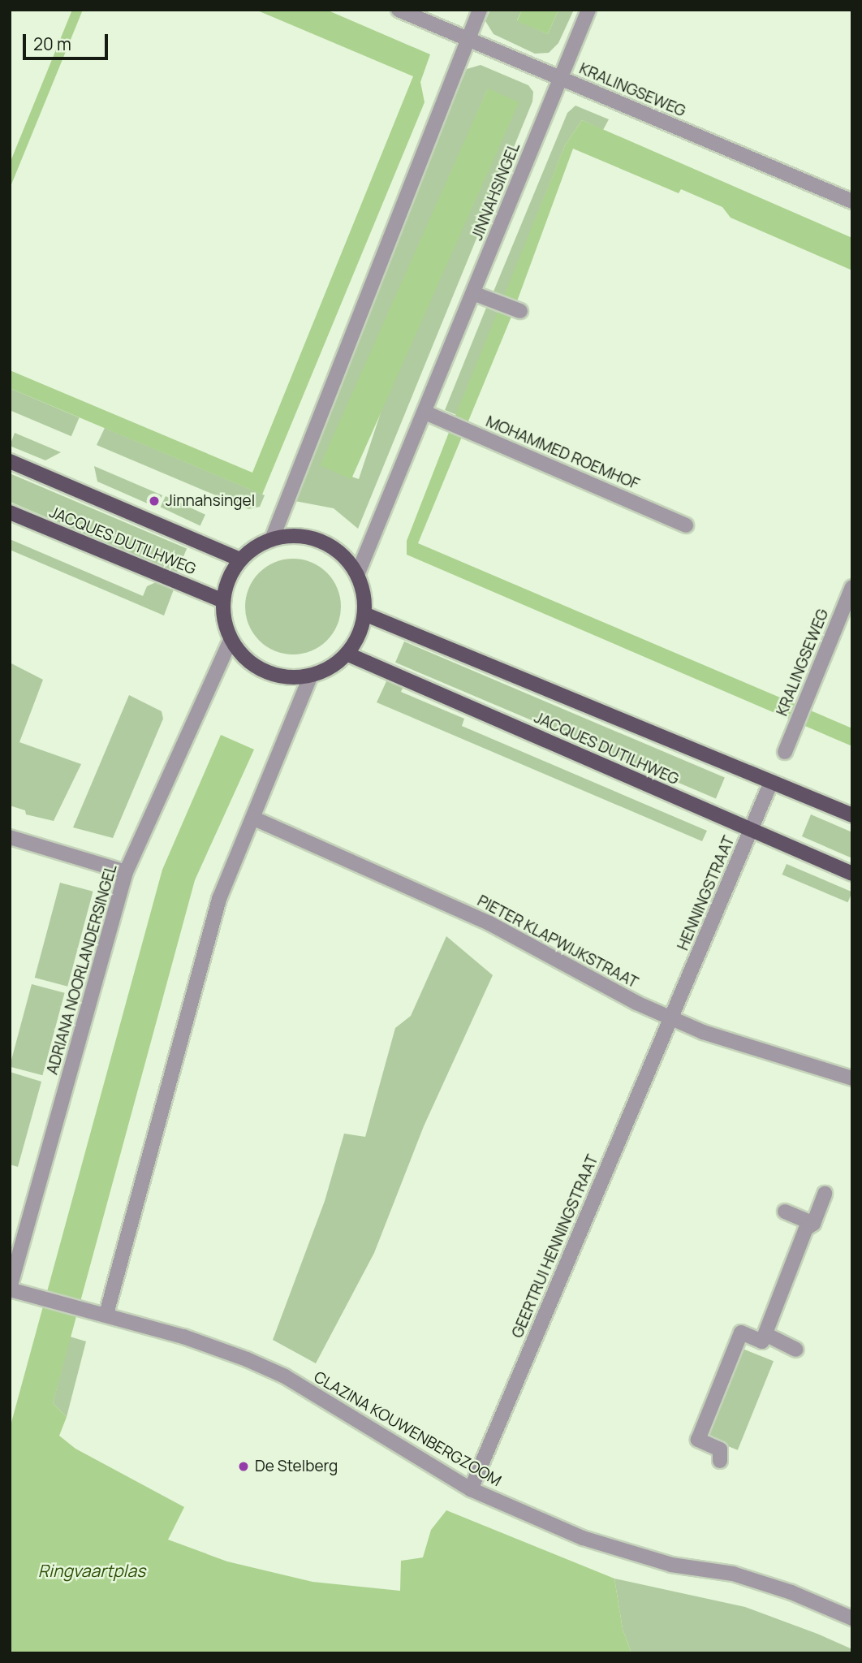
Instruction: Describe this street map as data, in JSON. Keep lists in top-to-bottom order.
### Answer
{
  "streets": {
    "main road": ["JACQUES DUTILHWEG"],
    "street": [
      "KRALINGSEWEG",
      "JINNAHSINGEL",
      "MOHAMMED ROEMHOF",
      "HENNINGSTRAAT",
      "PIETER KLAPWIJKSTRAAT",
      "ADRIANA NOORLANDERSINGEL",
      "GEERTRUI HENNINGSTRAAT",
      "CLAZINA KOUWENBERGZOOM"
    ]
  },
  "crossings": [
    ["KRALINGSEWEG", "JINNAHSINGEL"],
    ["JINNAHSINGEL", "MOHAMMED ROEMHOF"],
    ["JINNAHSINGEL", "JACQUES DUTILHWEG"],
    ["JINNAHSINGEL", "ADRIANA NOORLANDERSINGEL"],
    ["JACQUES DUTILHWEG", "HENNINGSTRAAT"],
    ["JACQUES DUTILHWEG", "ADRIANA NOORLANDERSINGEL"],
    ["HENNINGSTRAAT", "PIETER KLAPWIJKSTRAAT"],
    ["HENNINGSTRAAT", "GEERTRUI HENNINGSTRAAT"],
    ["PIETER KLAPWIJKSTRAAT", "GEERTRUI HENNINGSTRAAT"],
    ["ADRIANA NOORLANDERSINGEL", "CLAZINA KOUWENBERGZOOM"],
    ["GEERTRUI HENNINGSTRAAT", "CLAZINA KOUWENBERGZOOM"]
  ],
  "water": ["Ringvaartplas"],
  "places": ["Jinnahsingel", "De Stelberg"],
  "scale_bar": "20 m"
}
